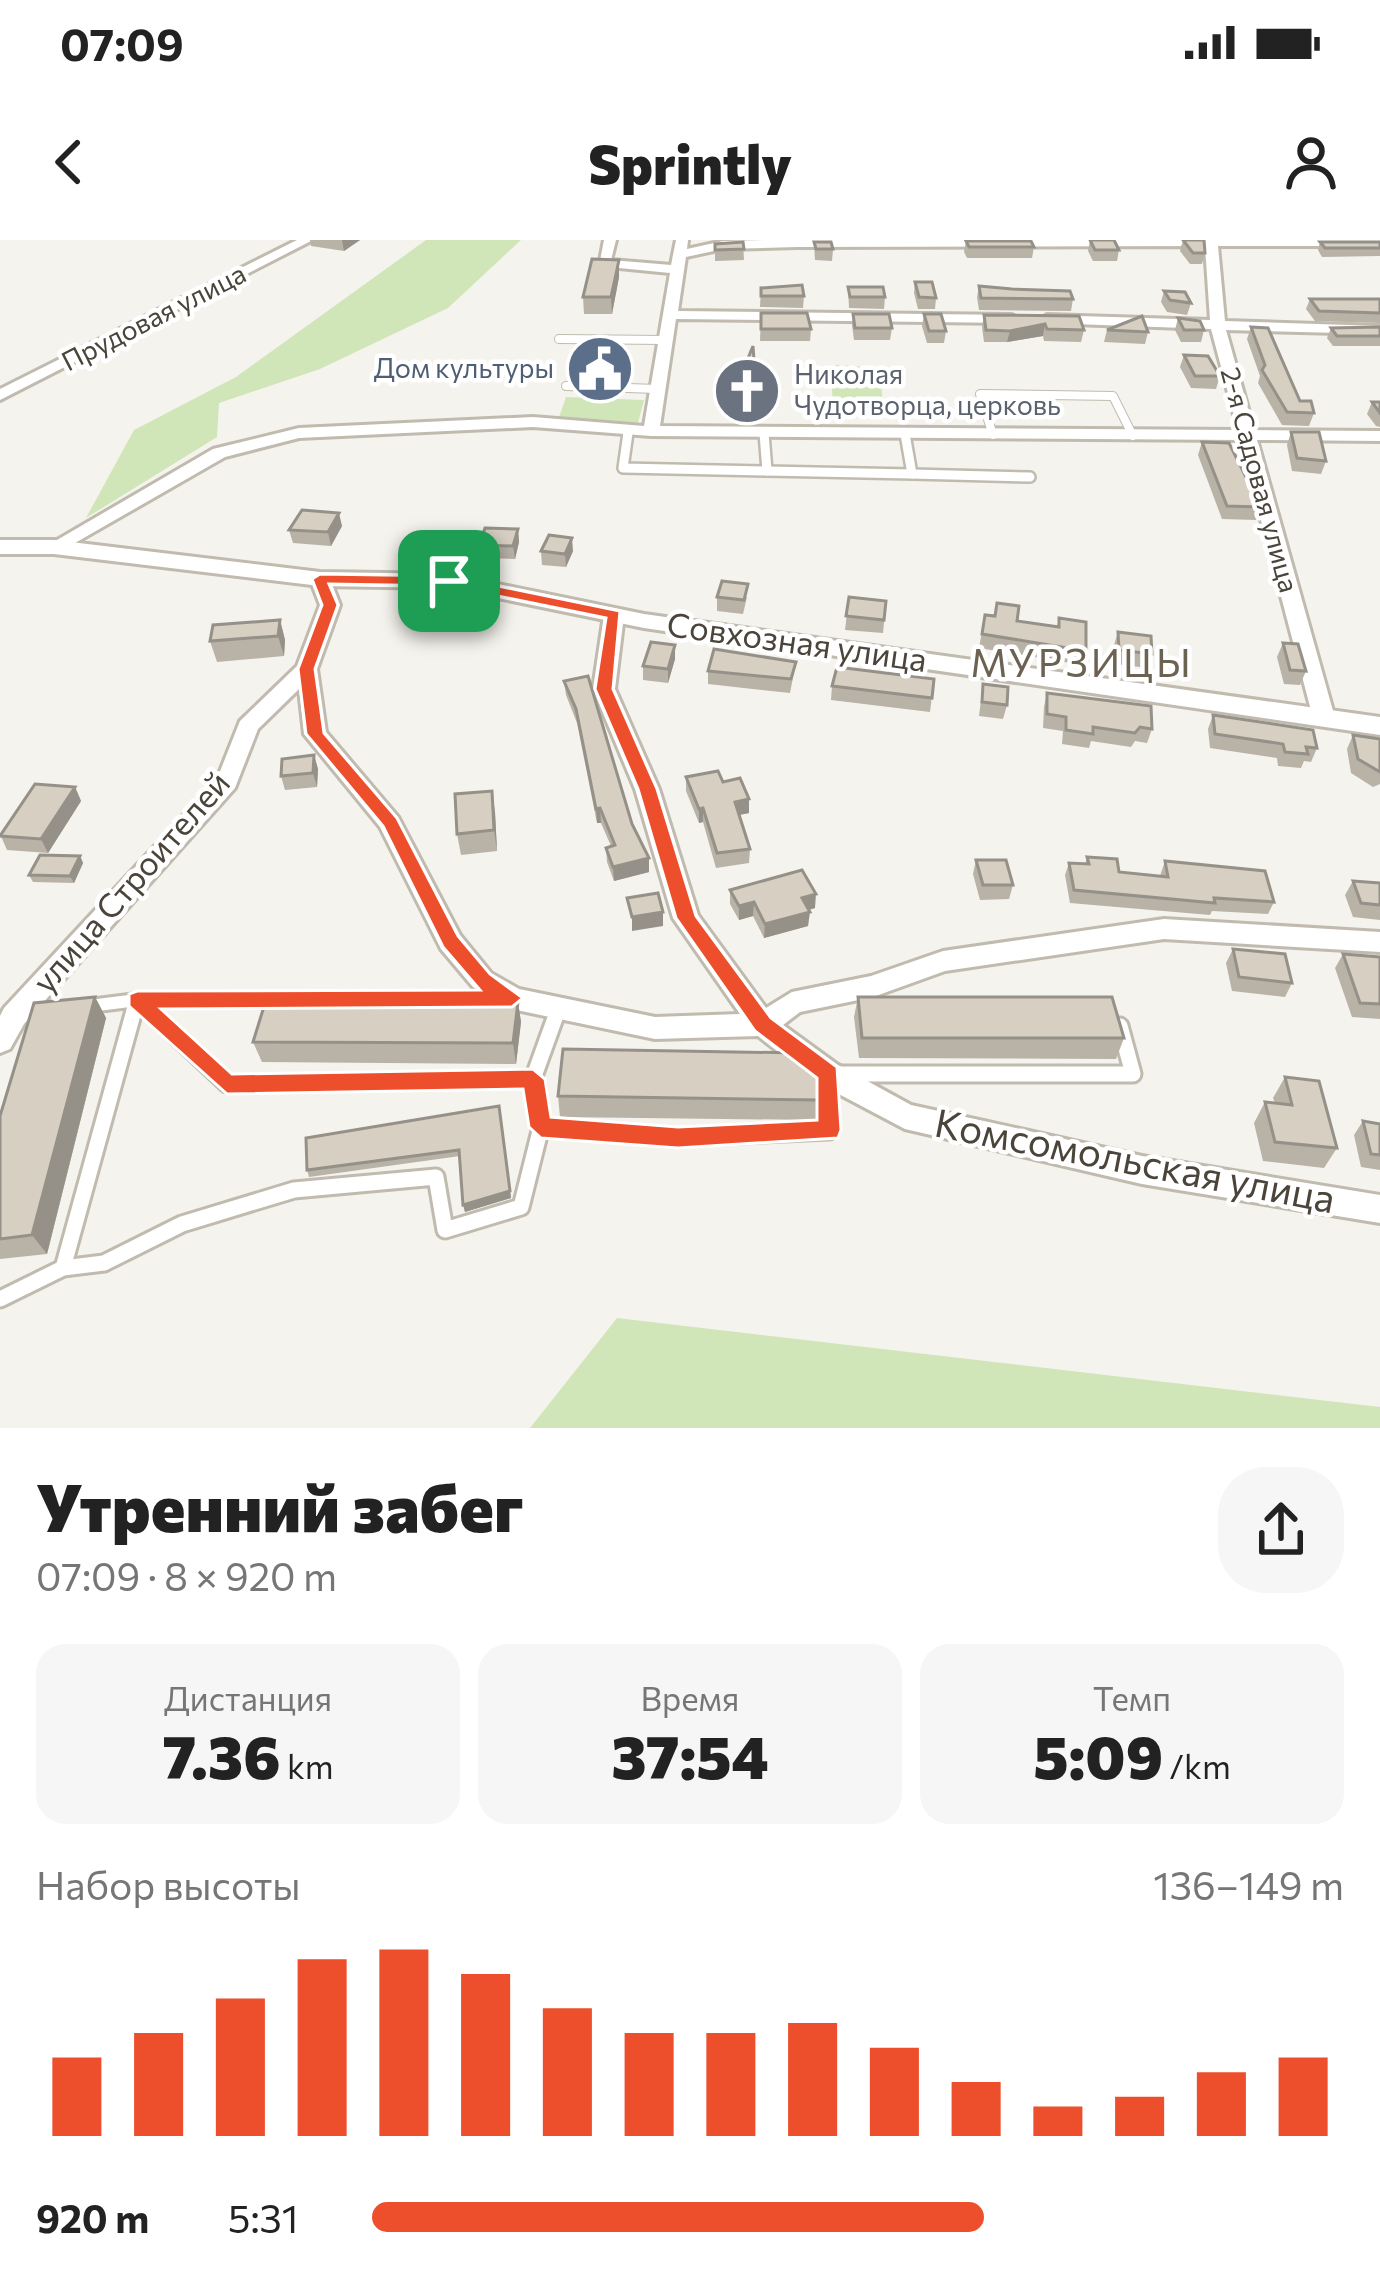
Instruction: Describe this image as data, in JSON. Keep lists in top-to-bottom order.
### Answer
{
  "streets": {
    "street": [
      "Прудовая улица",
      "2-я Садовая улица",
      "Совхозная улица",
      "улица Строителей",
      "Комсомольская улица"
    ]
  },
  "crossings": [
    ["2-я Садовая улица", "Совхозная улица"],
    ["Совхозная улица", "улица Строителей"],
    ["Совхозная улица", "Комсомольская улица"],
    ["улица Строителей", "Комсомольская улица"]
  ],
  "districts": ["МУРЗИЦЫ"],
  "places": {
    "public building": ["Дом культуры"],
    "church": ["Николая Чудотворца, церковь"]
  },
  "page": {
    "status": "07:09",
    "header": "Sprintly",
    "heading": ["Утренний забег", "07:09 · 8 × 920 m"],
    "stats": [
      ["Дистанция", "7.36 km"],
      ["Время", "37:54"],
      ["Темп", "5:09 /km"]
    ],
    "chart": ["Набор высоты", "136–149 m"],
    "list": [
      {
        "name": "920 m",
        "note": "5:31"
      }
    ]
  }
}
